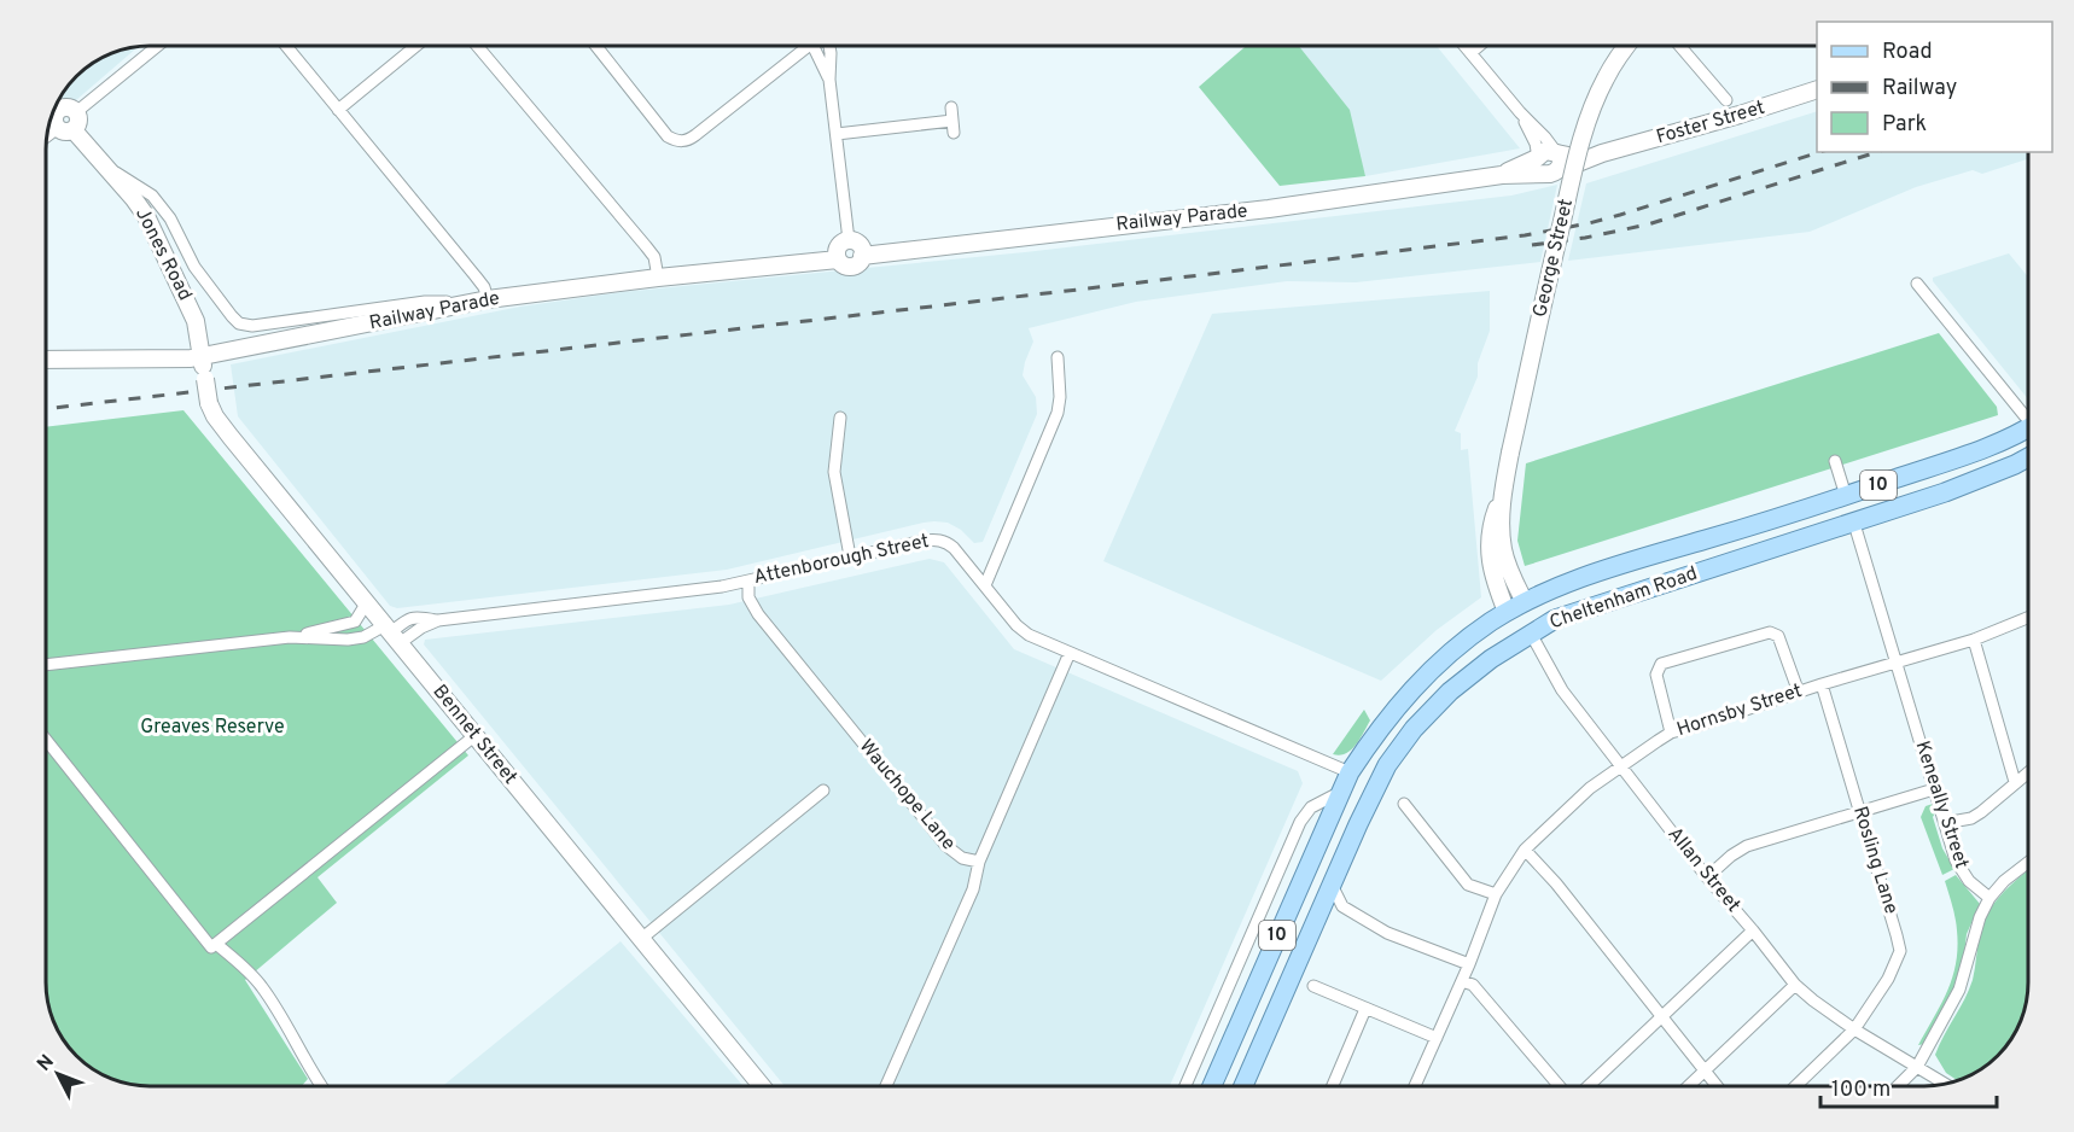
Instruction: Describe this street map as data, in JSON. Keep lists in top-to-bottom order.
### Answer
{
  "streets": {
    "main road": [
      "Foster Street",
      "Railway Parade",
      "Jones Road",
      "George Street",
      "10",
      "Cheltenham Road",
      "Bennet Street"
    ],
    "street": [
      "Attenborough Street",
      "Hornsby Street",
      "Wauchope Lane",
      "Keneally Street",
      "Rosling Lane",
      "Allan Street"
    ]
  },
  "crossings": [
    ["Foster Street", "Railway Parade"],
    ["Railway Parade", "Jones Road"],
    ["Railway Parade", "Bennet Street"],
    ["Jones Road", "Bennet Street"],
    ["George Street", "10"],
    ["George Street", "Cheltenham Road"],
    ["10", "Attenborough Street"],
    ["10", "Cheltenham Road"],
    ["Attenborough Street", "Bennet Street"],
    ["Attenborough Street", "Wauchope Lane"],
    ["Cheltenham Road", "Keneally Street"],
    ["Cheltenham Road", "Allan Street"],
    ["Hornsby Street", "Keneally Street"],
    ["Hornsby Street", "Rosling Lane"],
    ["Hornsby Street", "Allan Street"],
    ["Rosling Lane", "Allan Street"]
  ],
  "parks": ["Greaves Reserve"],
  "legend": ["Road", "Railway", "Park"],
  "scale_bar": "100 m",
  "north": "top left"
}
